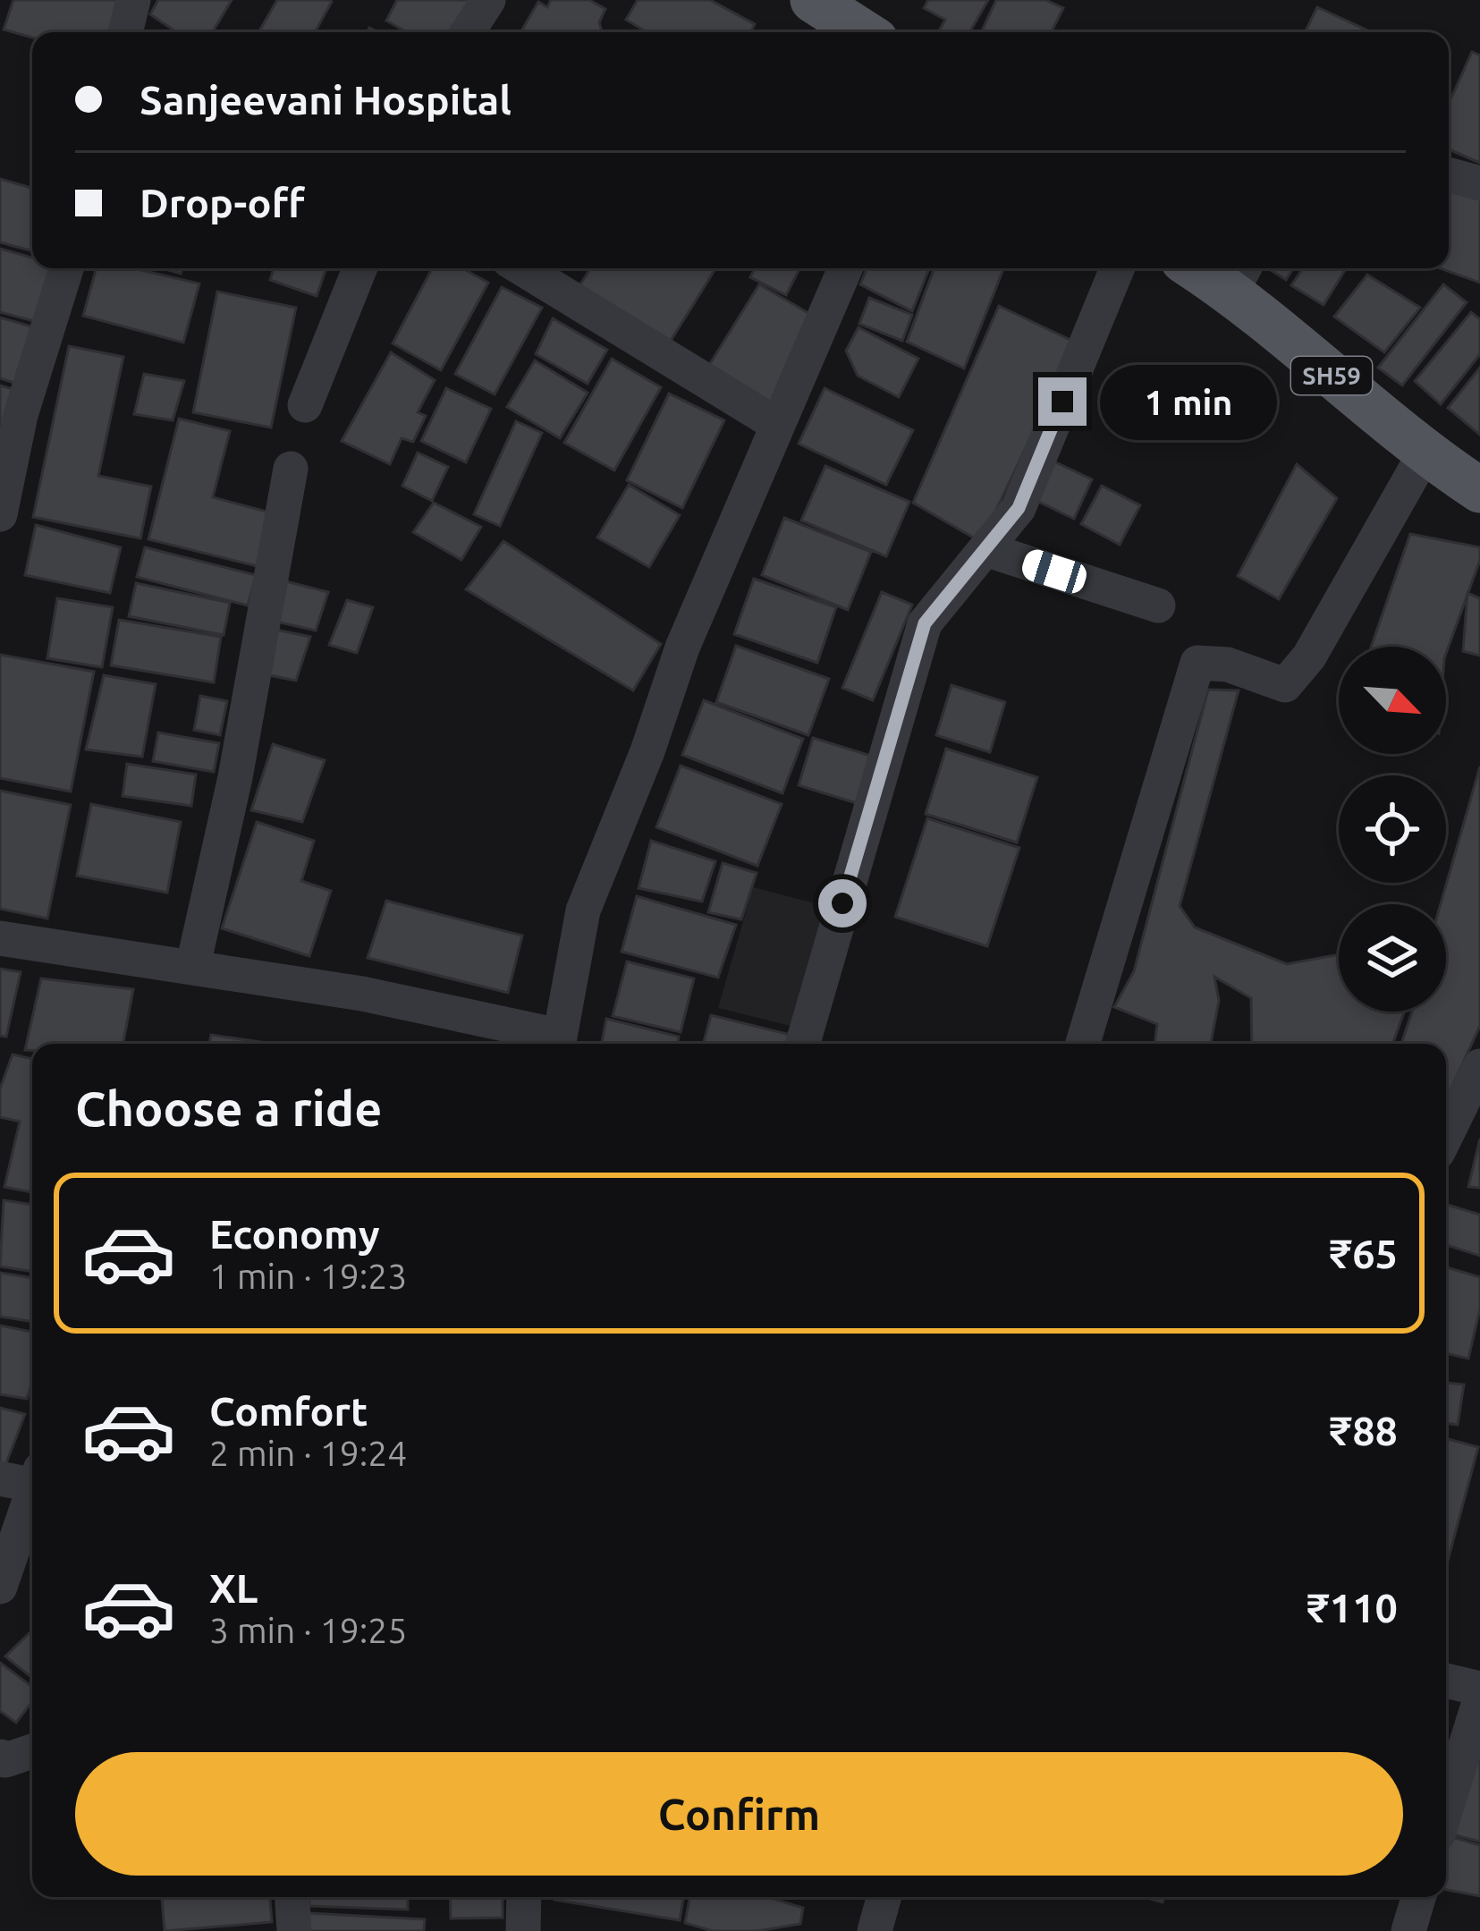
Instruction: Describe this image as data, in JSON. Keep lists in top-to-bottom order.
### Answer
{
  "streets": {
    "main road": ["SH59"]
  },
  "north": "bottom right",
  "page": {
    "banner": ["Sanjeevani Hospital", "Drop-off"],
    "bubble": "1 min",
    "heading": "Choose a ride",
    "list": [
      {
        "name": "Economy",
        "note": "1 min · 19:23",
        "value": "₹65"
      },
      {
        "name": "Comfort",
        "note": "2 min · 19:24",
        "value": "₹88"
      },
      {
        "name": "XL",
        "note": "3 min · 19:25",
        "value": "₹110"
      }
    ],
    "buttons": "Confirm"
  }
}
